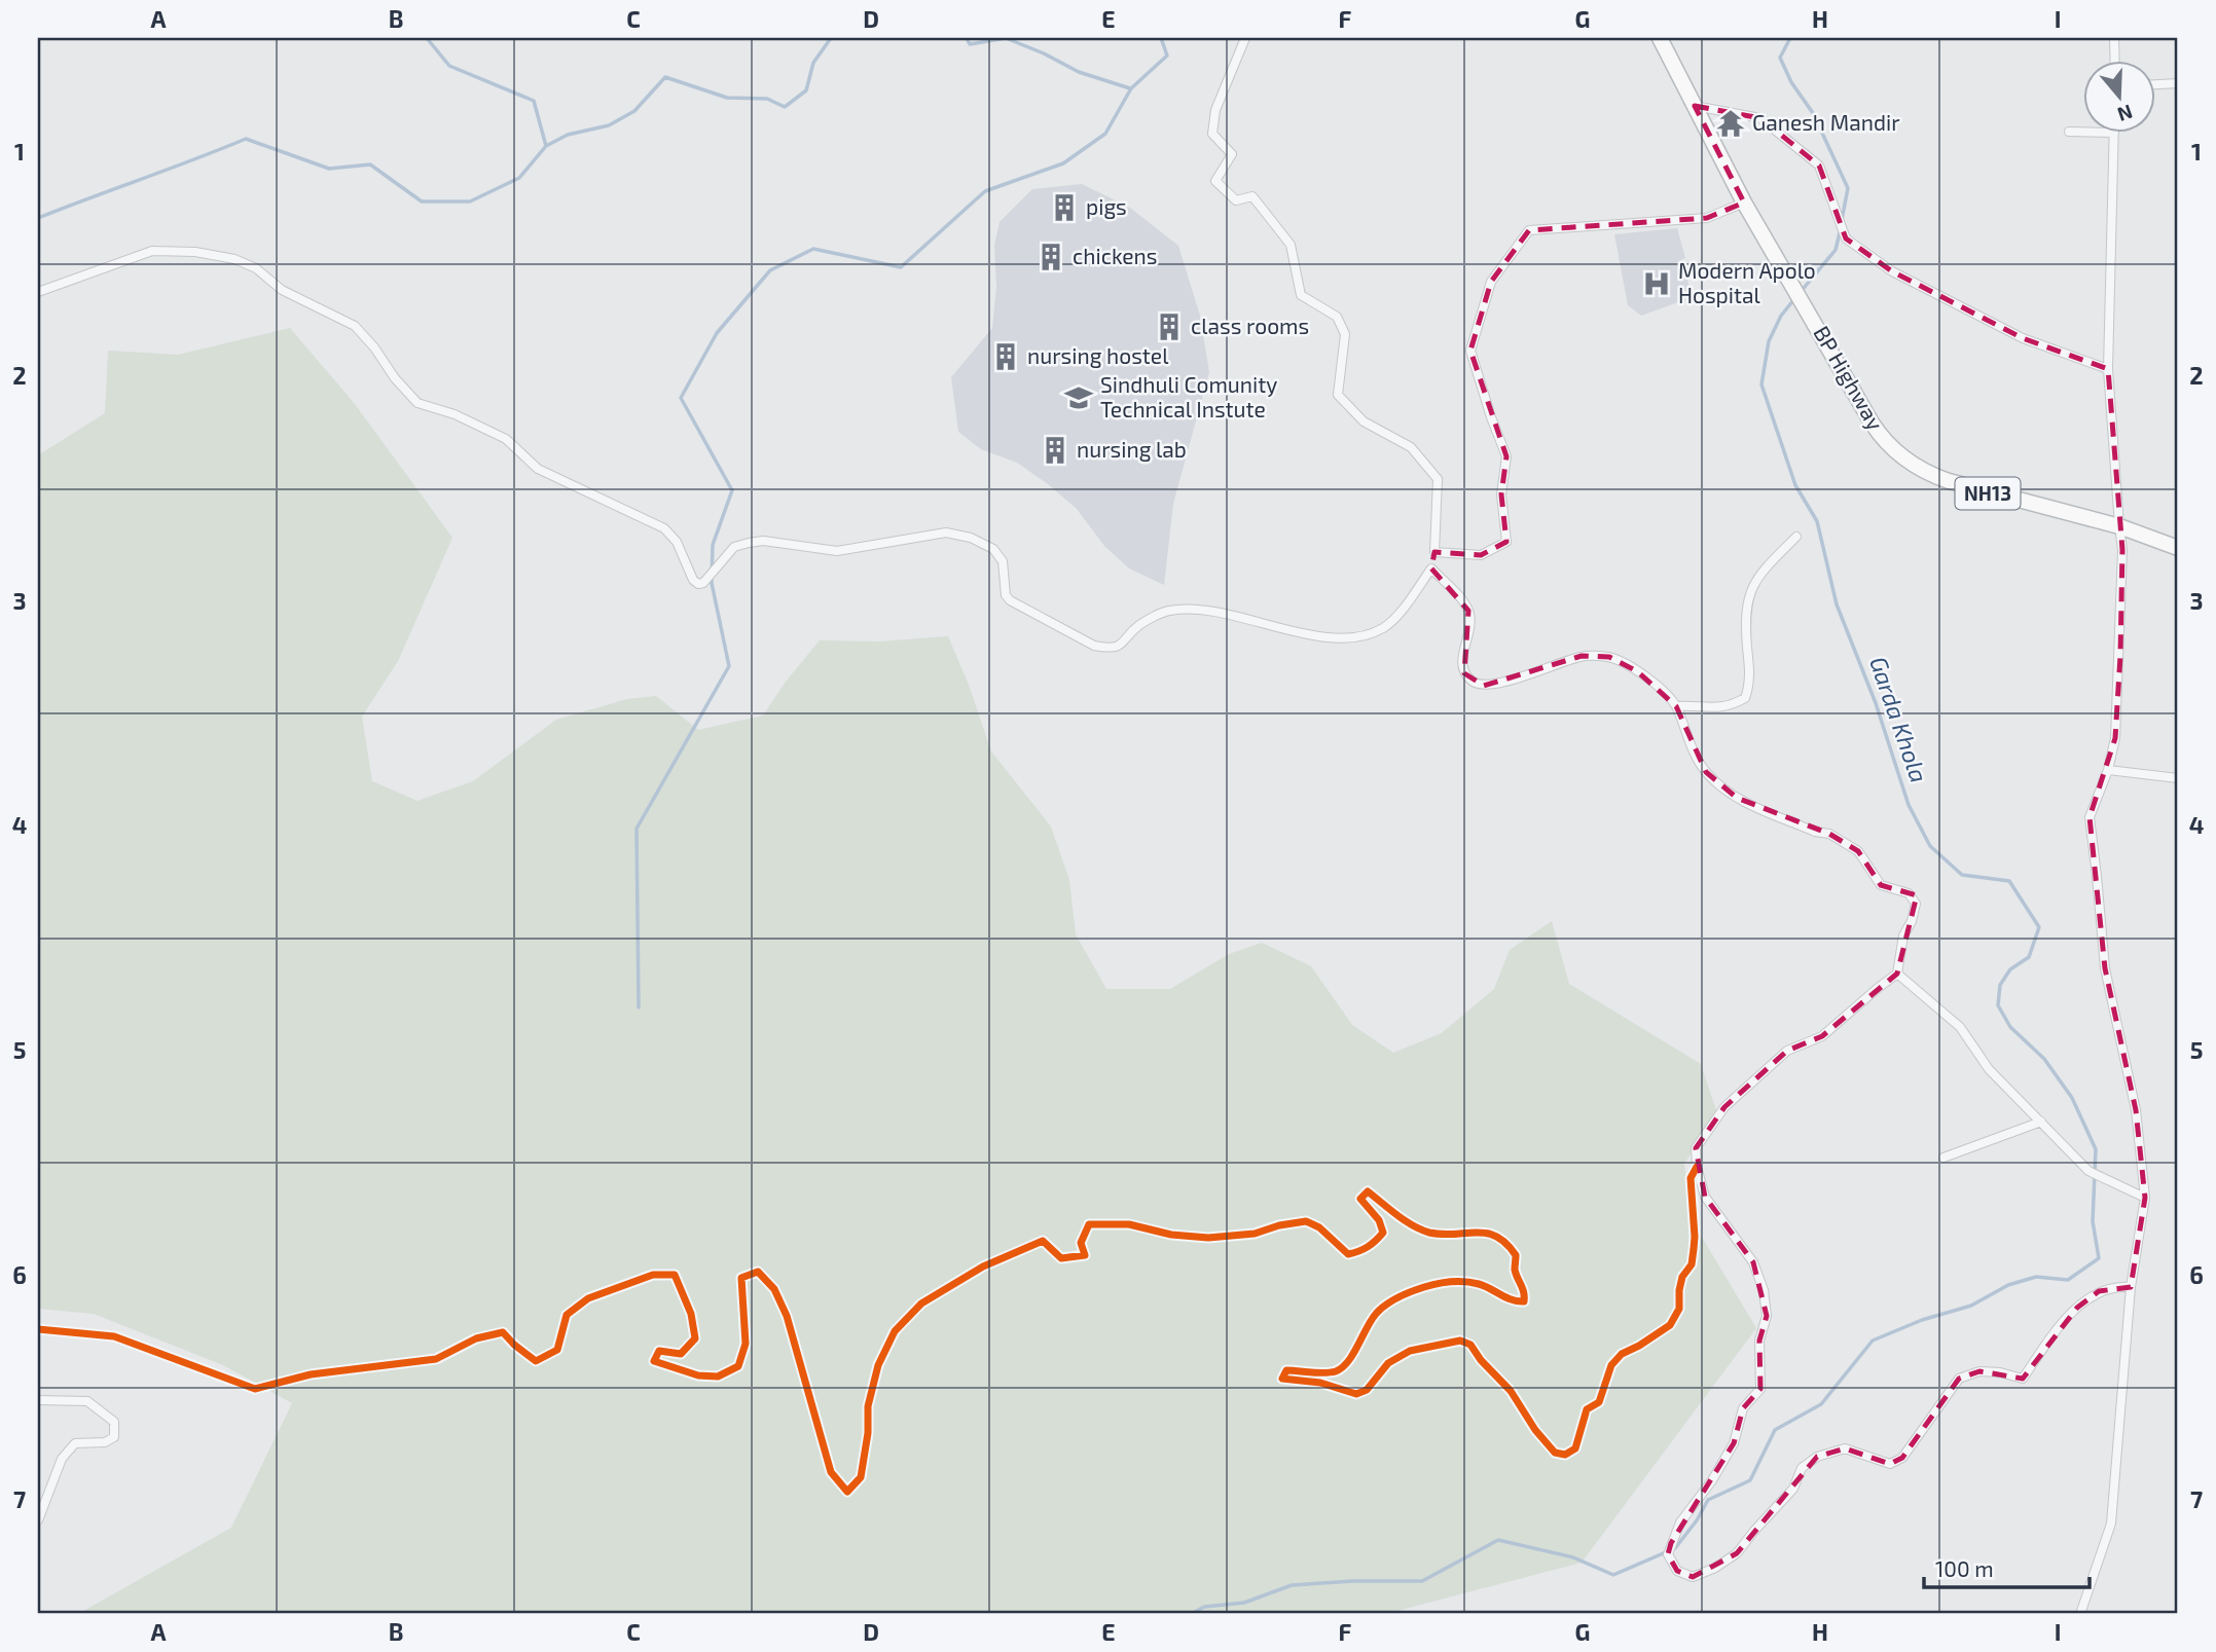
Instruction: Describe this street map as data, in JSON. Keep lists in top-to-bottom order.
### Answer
{
  "streets": {
    "highway": ["BP Highway", "NH13"]
  },
  "water": ["Garda Khola"],
  "places": {
    "temple": ["Ganesh Mandir"],
    "building": [
      "pigs",
      "chickens",
      "class rooms",
      "nursing hostel",
      "nursing lab"
    ],
    "hospital": ["Modern Apolo Hospital"],
    "school or university": ["Sindhuli Comunity Technical Instute"]
  },
  "scale_bar": "100 m",
  "north": "bottom",
  "grid": {
    "columns": [
      "A",
      "B",
      "C",
      "D",
      "E",
      "F",
      "G",
      "H",
      "I"
    ],
    "rows": [
      "1",
      "2",
      "3",
      "4",
      "5",
      "6",
      "7"
    ]
  }
}
